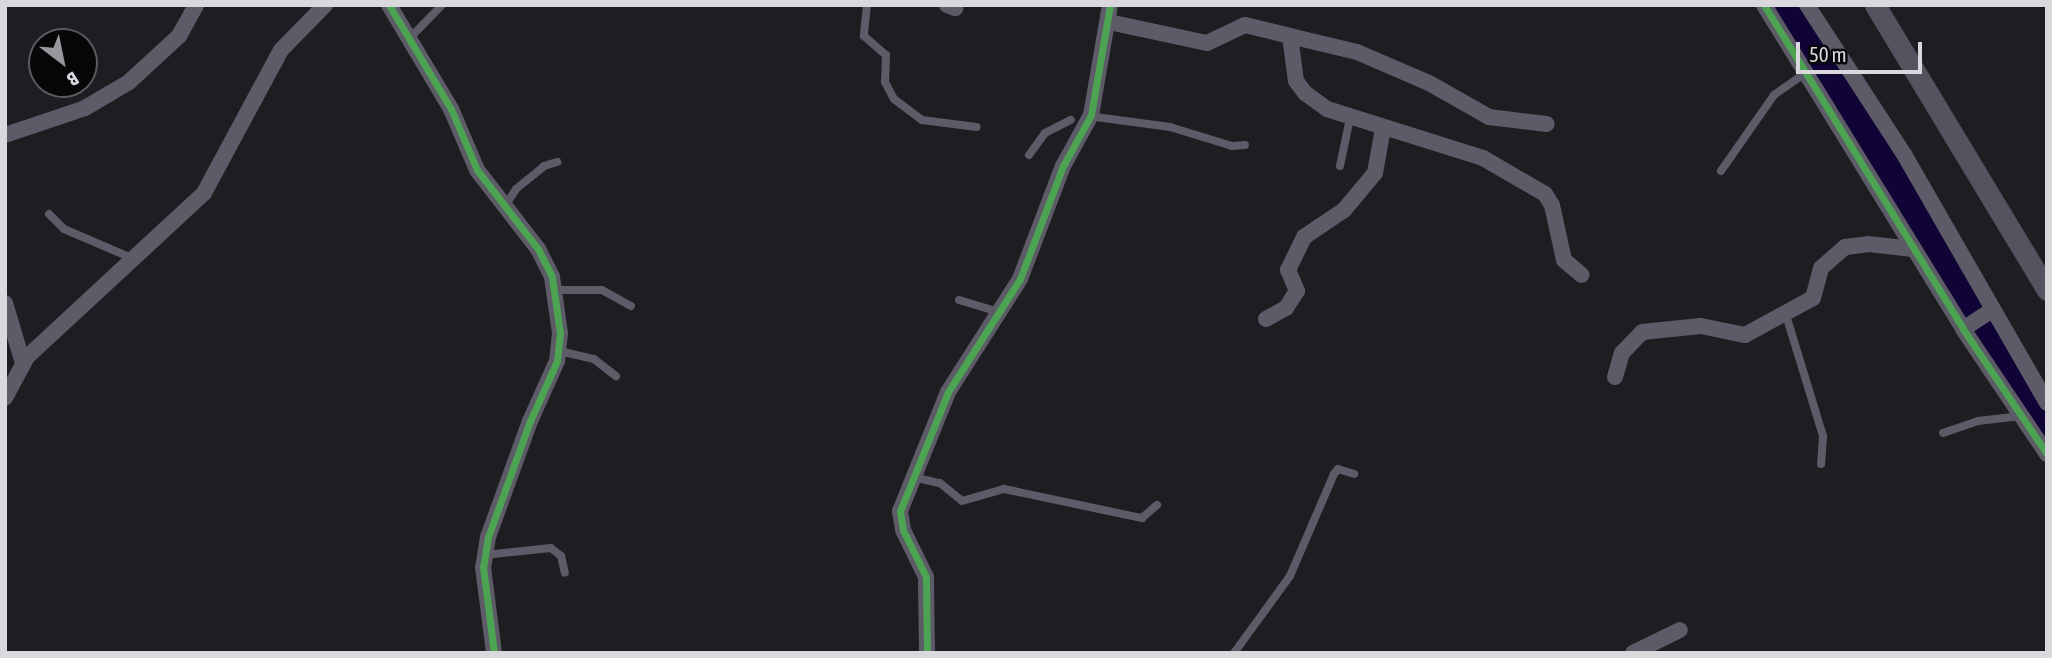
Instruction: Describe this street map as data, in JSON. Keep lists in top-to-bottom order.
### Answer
{
  "scale_bar": "50 m",
  "north": "bottom right"
}
